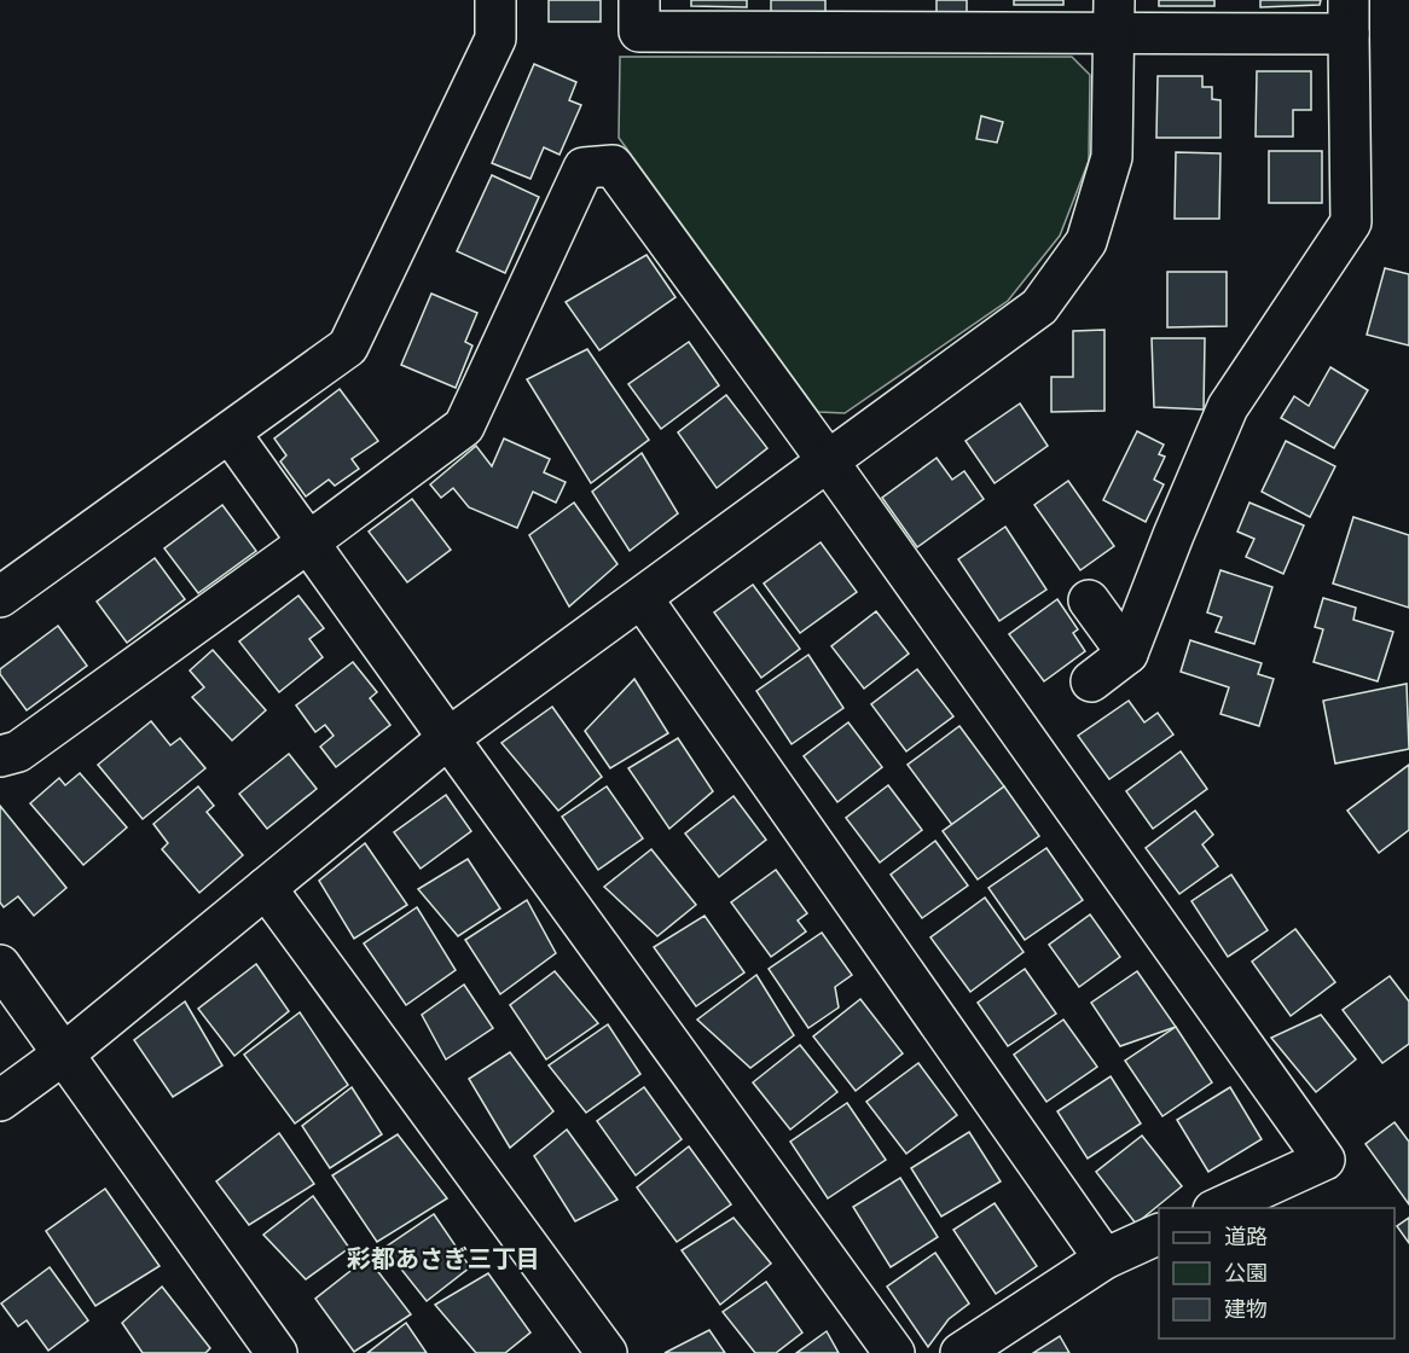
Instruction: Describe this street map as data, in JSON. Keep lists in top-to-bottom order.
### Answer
{
  "districts": ["彩都あさぎ三丁目"],
  "legend": ["道路", "公園", "建物"]
}
